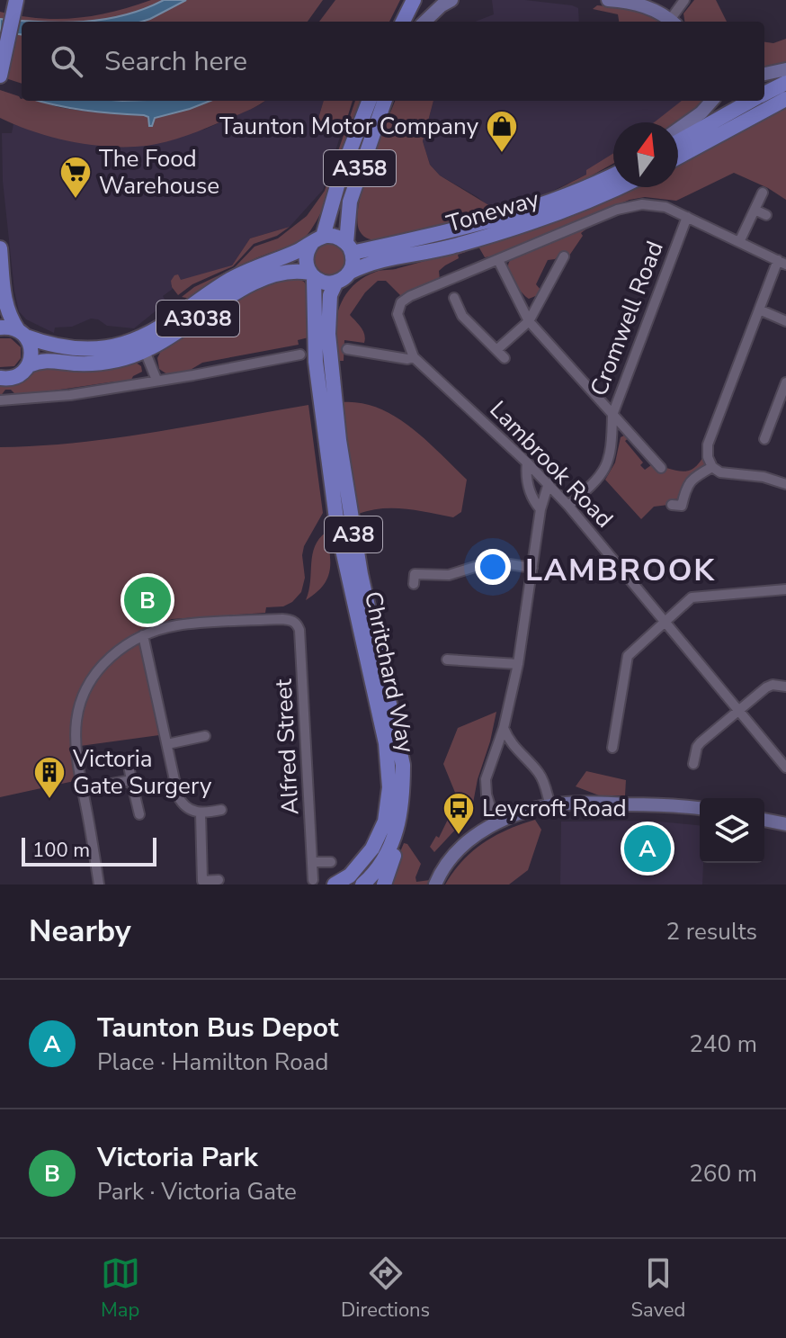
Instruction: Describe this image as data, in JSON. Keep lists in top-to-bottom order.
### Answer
{
  "streets": {
    "main road": [
      "A358",
      "Toneway",
      "A3038",
      "A38",
      "Chritchard Way"
    ],
    "street": ["Cromwell Road", "Lambrook Road", "Alfred Street"]
  },
  "crossings": [
    ["A358", "Toneway"],
    ["A358", "A3038"],
    ["A358", "A38"],
    ["A358", "Chritchard Way"],
    ["Toneway", "A3038"],
    ["Toneway", "A38"],
    ["Toneway", "Chritchard Way"],
    ["A3038", "A38"],
    ["A3038", "Chritchard Way"],
    ["Cromwell Road", "Lambrook Road"],
    ["A38", "Chritchard Way"]
  ],
  "districts": ["LAMBROOK"],
  "places": {
    "shop": ["Taunton Motor Company"],
    "supermarket": ["The Food Warehouse"],
    "building": ["Victoria Gate Surgery"],
    "bus stop": ["Leycroft Road"]
  },
  "scale_bar": "100 m",
  "north": "top",
  "page": {
    "search": "Search here",
    "pins": ["B", "A"],
    "scale": "100 m",
    "heading": ["Nearby", "2 results"],
    "list": [
      {
        "mark": "A",
        "name": "Taunton Bus Depot",
        "note": "Place · Hamilton Road",
        "value": "240 m"
      },
      {
        "mark": "B",
        "name": "Victoria Park",
        "note": "Park · Victoria Gate",
        "value": "260 m"
      }
    ],
    "nav": ["Map", "Directions", "Saved"]
  }
}
